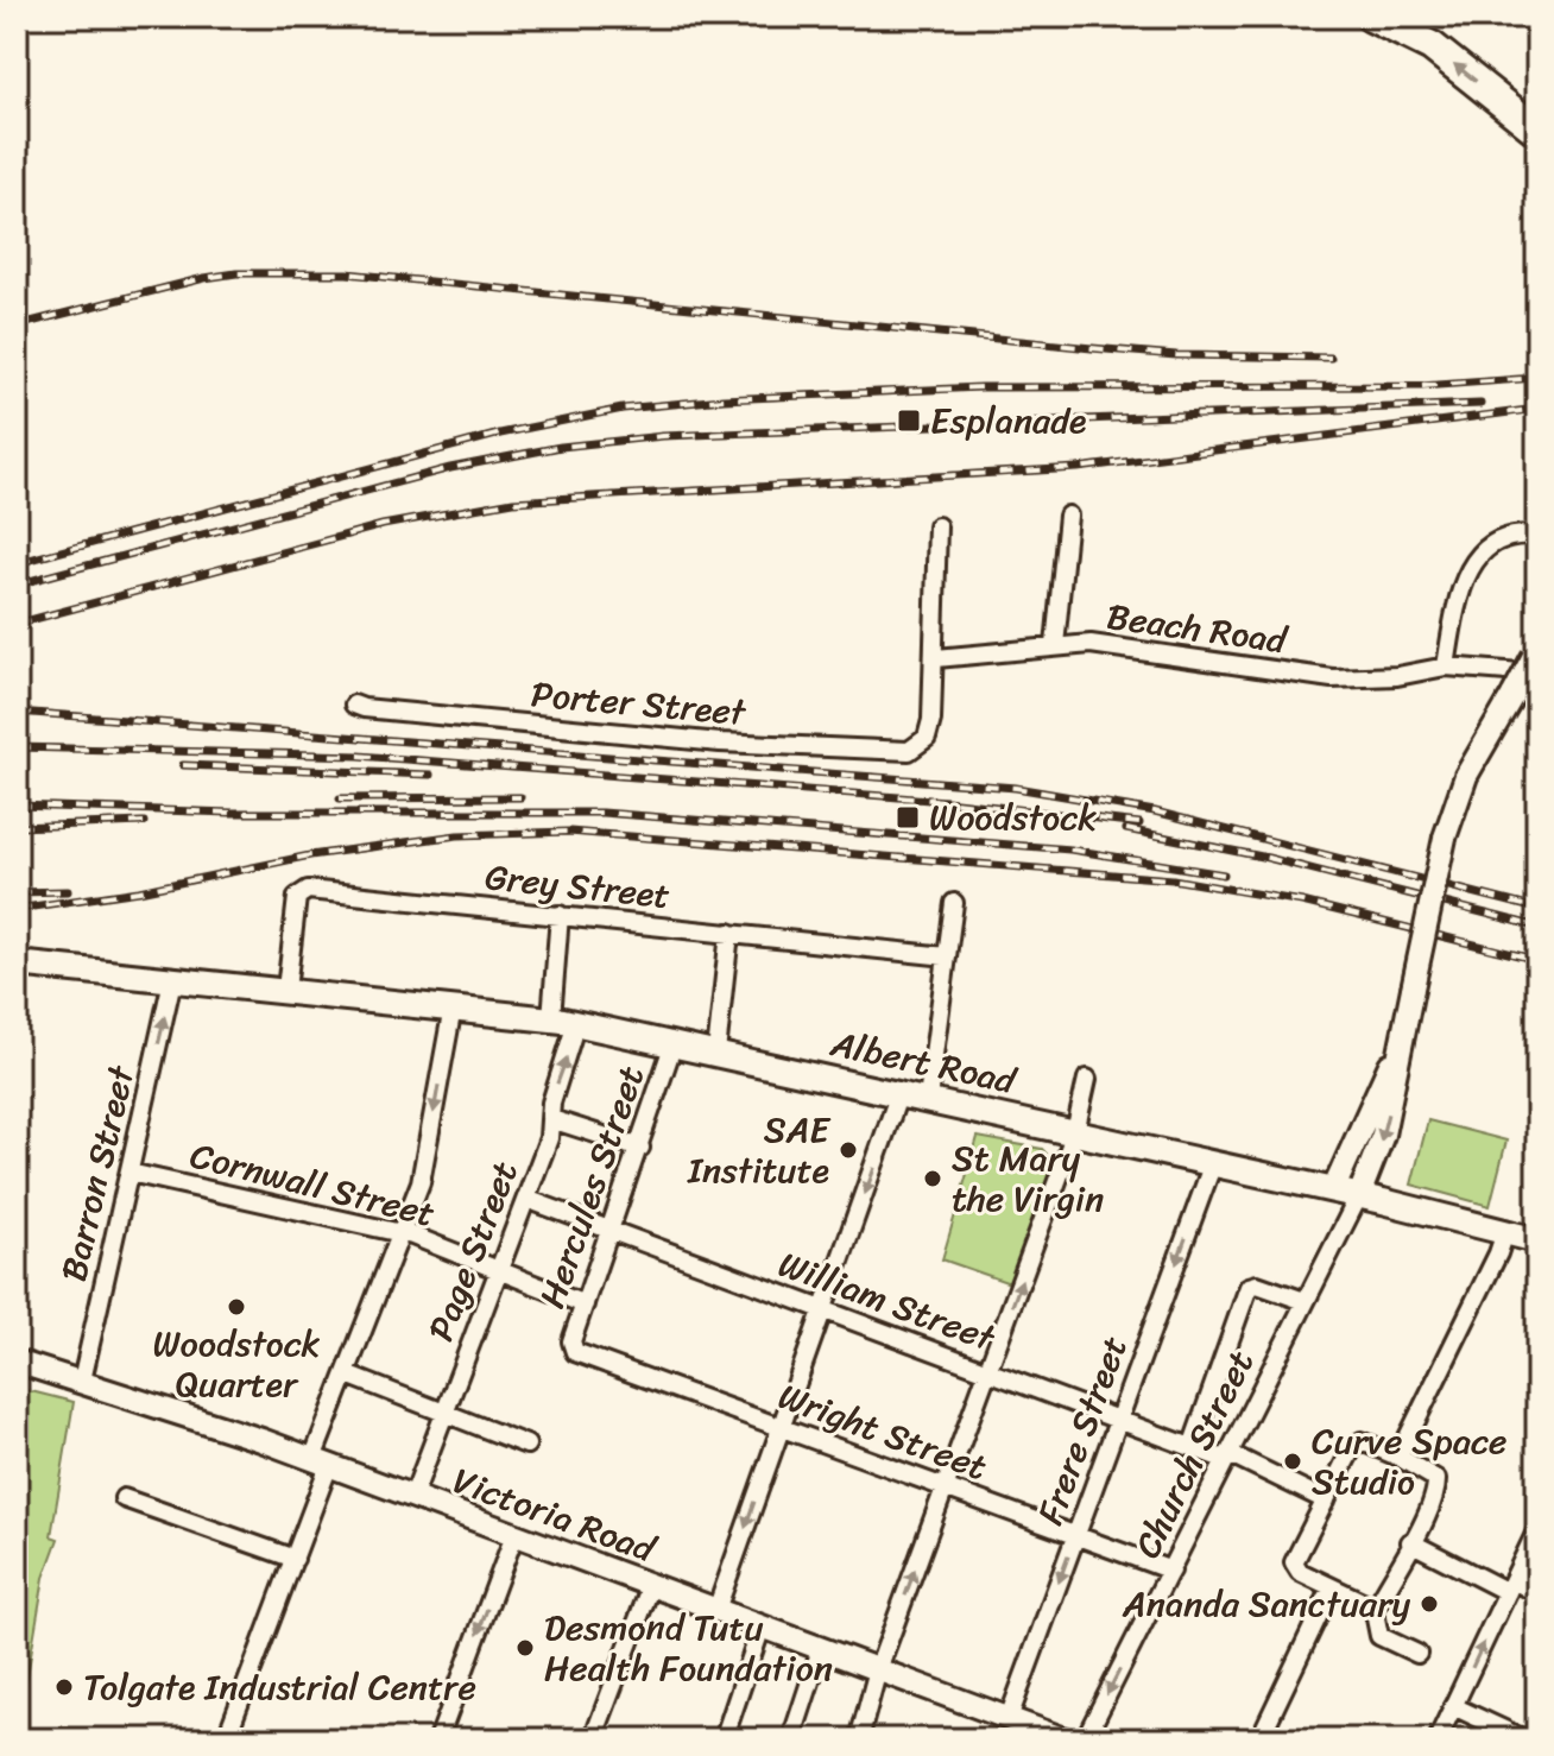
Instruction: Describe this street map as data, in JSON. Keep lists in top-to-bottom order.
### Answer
{
  "streets": {
    "main road": ["Albert Road", "Victoria Road"],
    "street": [
      "Beach Road",
      "Porter Street",
      "Grey Street",
      "Barron Street",
      "Cornwall Street",
      "Hercules Street",
      "Page Street",
      "William Street",
      "Frere Street",
      "Wright Street",
      "Church Street"
    ]
  },
  "crossings": [
    ["Beach Road", "Porter Street"],
    ["Grey Street", "Albert Road"],
    ["Albert Road", "Barron Street"],
    ["Albert Road", "Hercules Street"],
    ["Albert Road", "Page Street"],
    ["Albert Road", "Frere Street"],
    ["Albert Road", "Church Street"],
    ["Barron Street", "Cornwall Street"],
    ["Barron Street", "Victoria Road"],
    ["Cornwall Street", "Hercules Street"],
    ["Cornwall Street", "Page Street"],
    ["Hercules Street", "William Street"],
    ["Hercules Street", "Wright Street"],
    ["Page Street", "William Street"],
    ["Page Street", "Victoria Road"],
    ["William Street", "Frere Street"],
    ["William Street", "Church Street"],
    ["Frere Street", "Wright Street"],
    ["Frere Street", "Victoria Road"],
    ["Wright Street", "Church Street"]
  ],
  "one_way": ["Barron Street"],
  "places": {
    "transit": ["Esplanade", "Woodstock"],
    "other": [
      "SAE Institute",
      "St Mary the Virgin",
      "Woodstock Quarter",
      "Curve Space Studio",
      "Ananda Sanctuary",
      "Desmond Tutu Health Foundation",
      "Tolgate Industrial Centre"
    ]
  }
}
